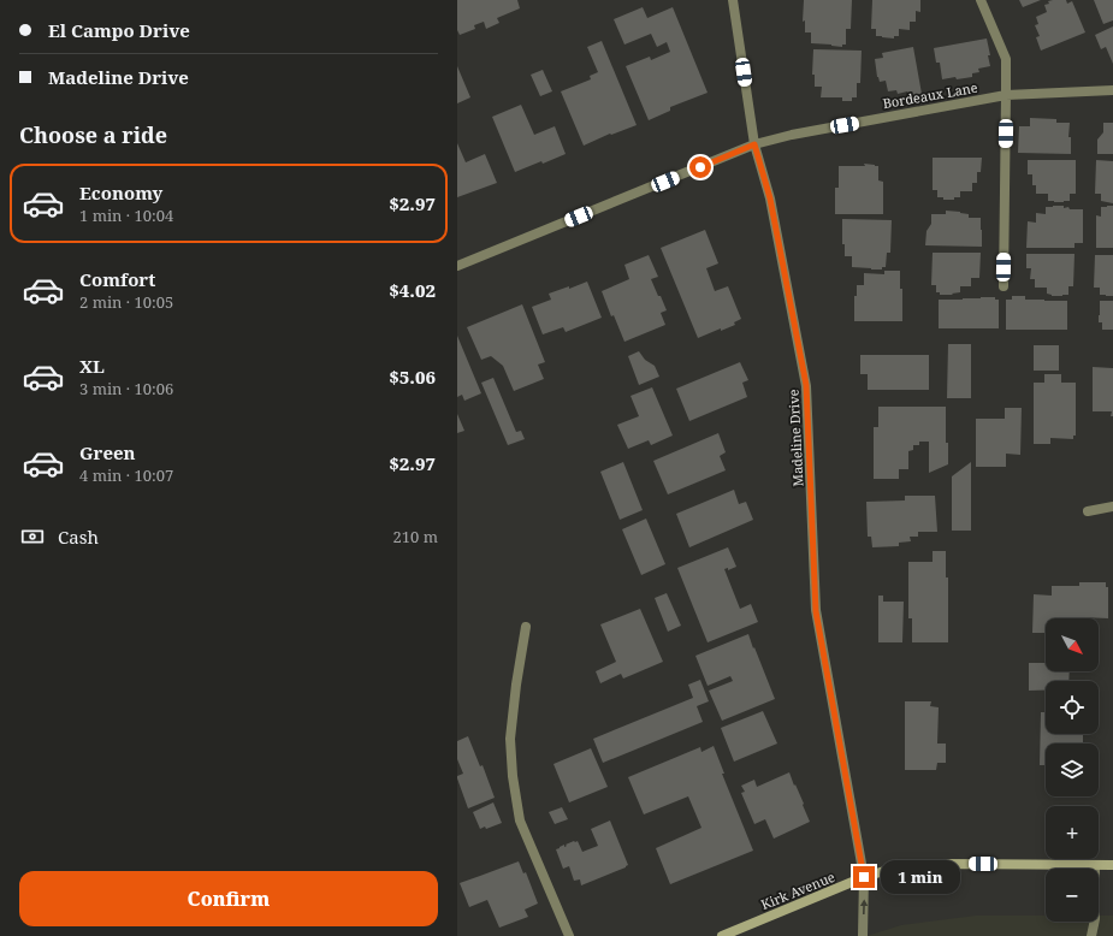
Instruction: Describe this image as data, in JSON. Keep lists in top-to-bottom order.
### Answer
{
  "streets": {
    "street": ["Bordeaux Lane", "Madeline Drive", "Kirk Avenue"]
  },
  "crossings": [
    ["Bordeaux Lane", "Madeline Drive"],
    ["Madeline Drive", "Kirk Avenue"]
  ],
  "north": "bottom right",
  "page": {
    "banner": ["El Campo Drive", "Madeline Drive"],
    "heading": "Choose a ride",
    "list": [
      {
        "name": "Economy",
        "note": "1 min · 10:04",
        "value": "$2.97"
      },
      {
        "name": "Comfort",
        "note": "2 min · 10:05",
        "value": "$4.02"
      },
      {
        "name": "XL",
        "note": "3 min · 10:06",
        "value": "$5.06"
      },
      {
        "name": "Green",
        "note": "4 min · 10:07",
        "value": "$2.97"
      }
    ],
    "pay": ["Cash", "210 m"],
    "map_buttons": ["+", "−"],
    "bubble": "1 min",
    "buttons": "Confirm"
  }
}
